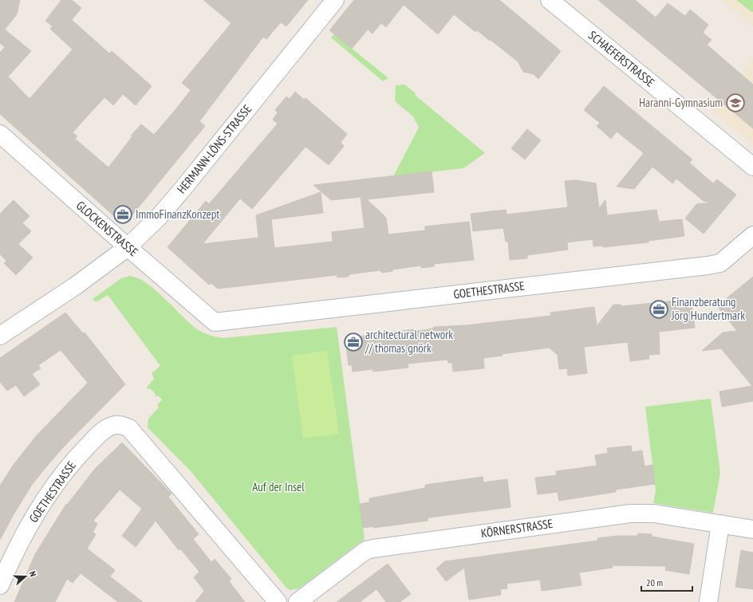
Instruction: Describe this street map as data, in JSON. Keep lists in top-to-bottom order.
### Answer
{
  "streets": {
    "street": [
      "SCHAEFERSTRASSE",
      "HERMANN-LÖNS-STRASSE",
      "GLOCKENSTRASSE",
      "GOETHESTRASSE",
      "KÖRNERSTRASSE"
    ]
  },
  "crossings": [
    ["HERMANN-LÖNS-STRASSE", "GLOCKENSTRASSE"],
    ["GLOCKENSTRASSE", "GOETHESTRASSE"]
  ],
  "parks": ["Auf der Insel"],
  "places": {
    "school or university": ["Haranni-Gymnasium"],
    "office": ["ImmoFinanzKonzept", "Finanzberatung Jörg Hundertmark", "architectural network // thomas gnörk"]
  },
  "scale_bar": "20 m",
  "north": "right"
}
